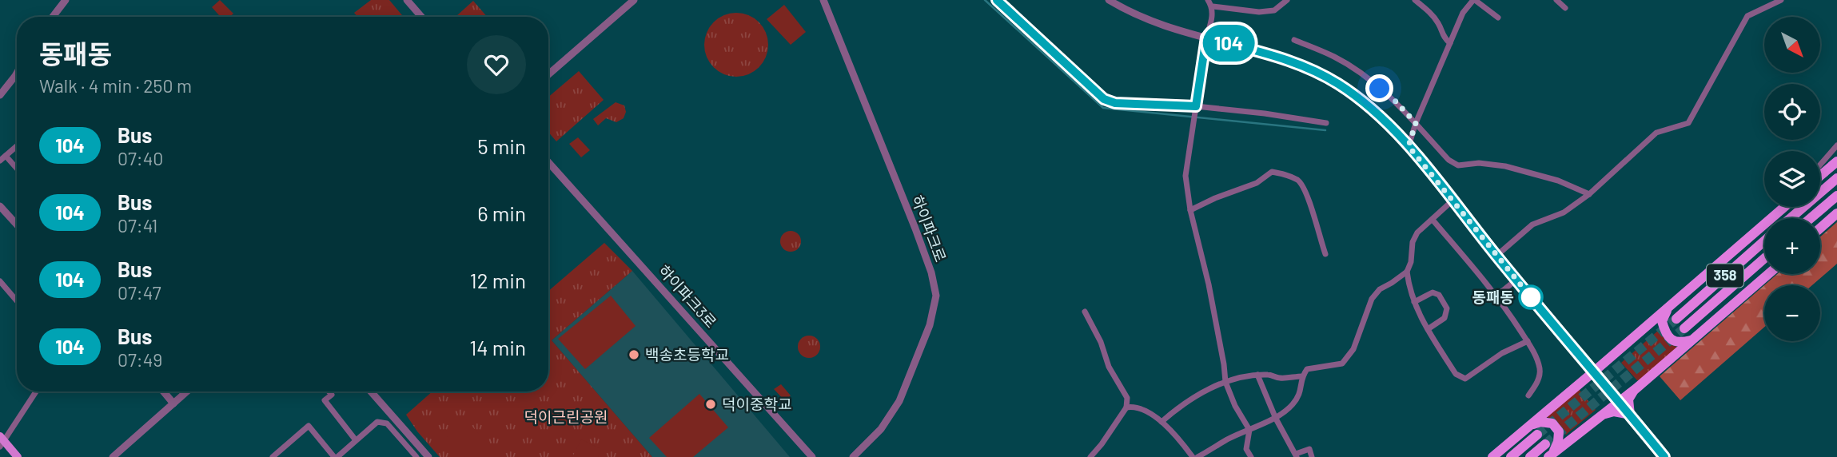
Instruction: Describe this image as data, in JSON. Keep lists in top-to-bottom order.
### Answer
{
  "streets": {
    "highway": ["358"],
    "street": ["하이파크로", "하이파크3로"]
  },
  "parks": ["덕이근린공원"],
  "places": ["동패동", "백송초등학교", "덕이중학교"],
  "lines": ["bus line 104"],
  "north": "bottom right",
  "page": {
    "on_map": "104",
    "map_buttons": ["+", "−"],
    "heading": ["동패동", "Walk · 4 min · 250 m"],
    "list": [
      {
        "mark": "104",
        "name": "Bus",
        "note": "07:40",
        "value": "5 min"
      },
      {
        "mark": "104",
        "name": "Bus",
        "note": "07:41",
        "value": "6 min"
      },
      {
        "mark": "104",
        "name": "Bus",
        "note": "07:47",
        "value": "12 min"
      },
      {
        "mark": "104",
        "name": "Bus",
        "note": "07:49",
        "value": "14 min"
      }
    ]
  }
}
